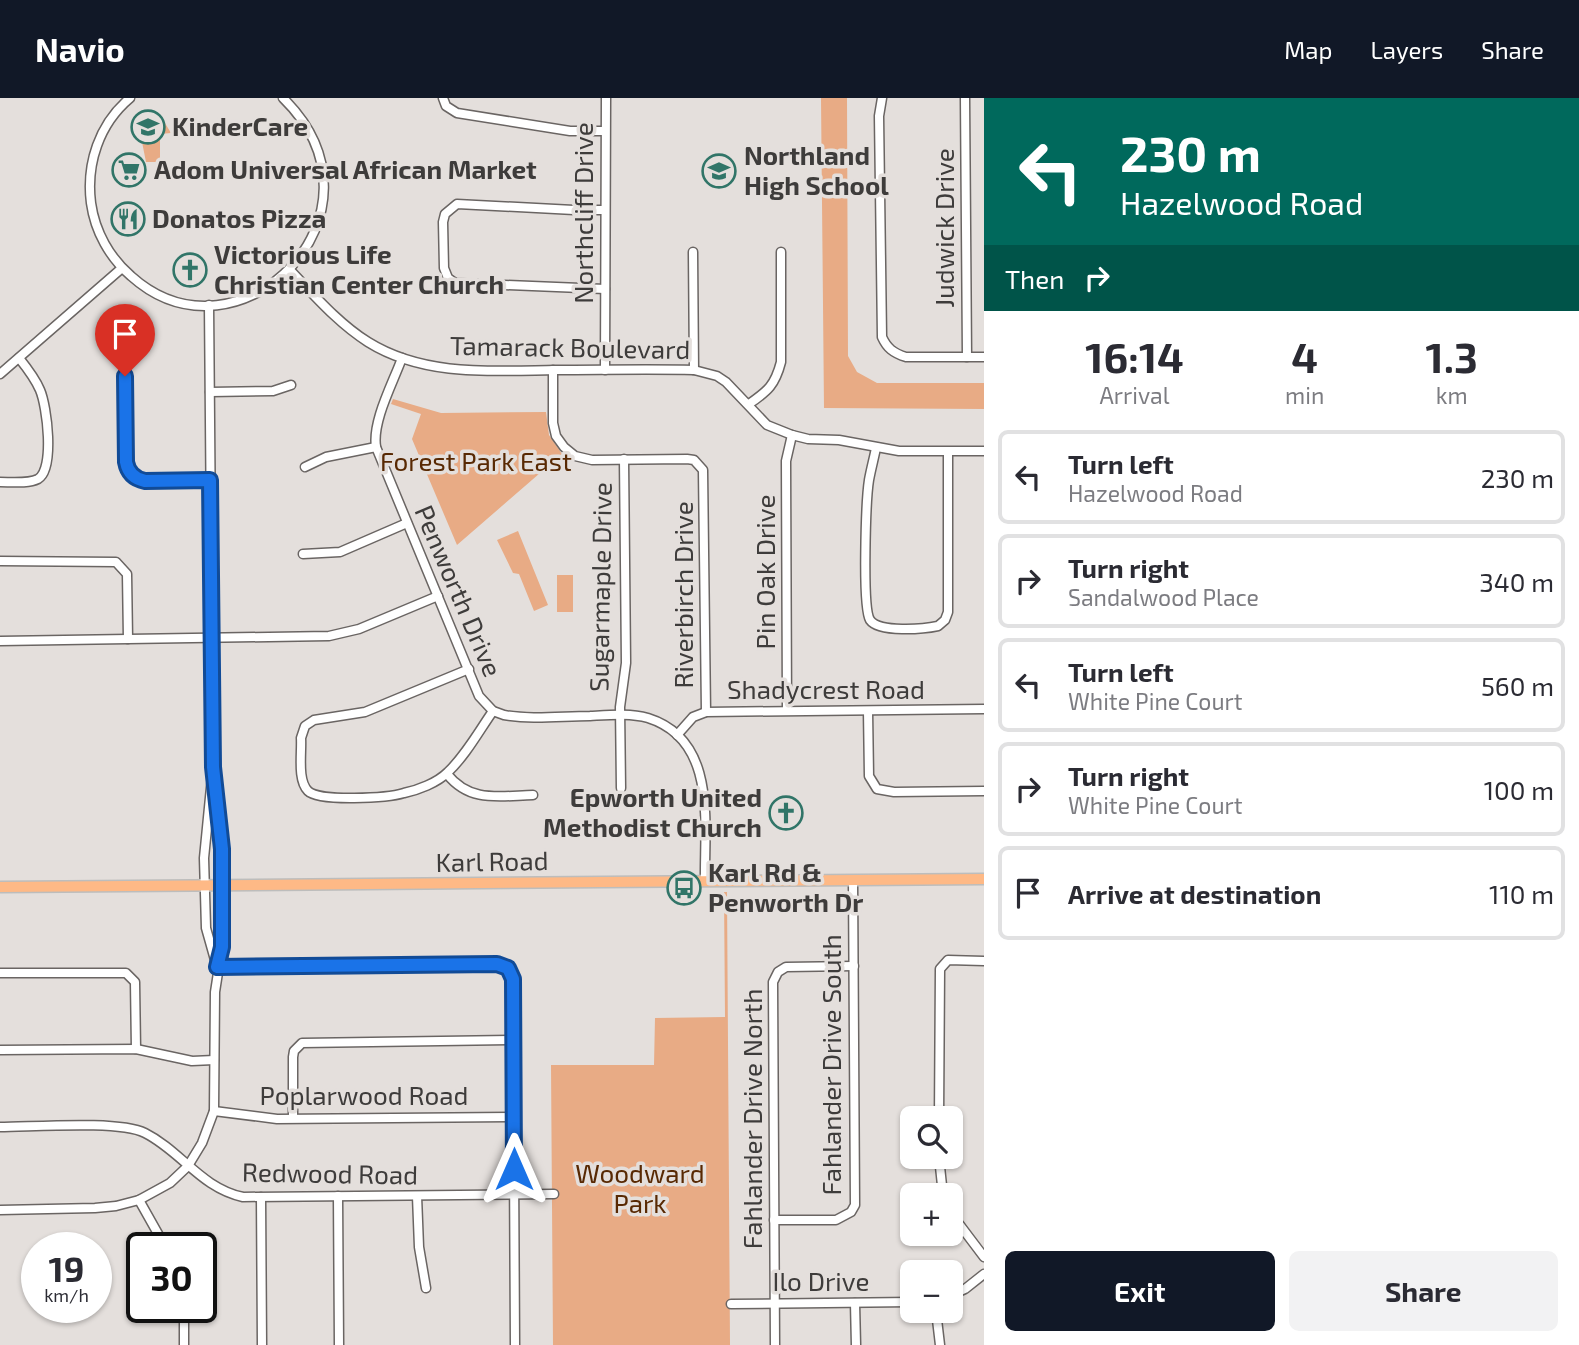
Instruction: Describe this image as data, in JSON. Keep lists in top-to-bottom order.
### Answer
{
  "streets": {
    "main road": ["Karl Road"],
    "street": [
      "Northcliff Drive",
      "Judwick Drive",
      "Tamarack Boulevard",
      "Pin Oak Drive",
      "Sugarmaple Drive",
      "Penworth Drive",
      "Riverbirch Drive",
      "Shadycrest Road",
      "Fahlander Drive South",
      "Poplarwood Road",
      "Fahlander Drive North",
      "Redwood Road",
      "Ilo Drive"
    ]
  },
  "crossings": [
    ["Northcliff Drive", "Tamarack Boulevard"],
    ["Tamarack Boulevard", "Pin Oak Drive"],
    ["Pin Oak Drive", "Shadycrest Road"],
    ["Sugarmaple Drive", "Penworth Drive"],
    ["Sugarmaple Drive", "Riverbirch Drive"],
    ["Penworth Drive", "Shadycrest Road"],
    ["Penworth Drive", "Karl Road"],
    ["Riverbirch Drive", "Shadycrest Road"],
    ["Karl Road", "Fahlander Drive South"],
    ["Fahlander Drive South", "Fahlander Drive North"],
    ["Fahlander Drive North", "Ilo Drive"]
  ],
  "parks": ["Forest Park East", "Woodward Park"],
  "places": {
    "school or university": ["KinderCare", "Northland High School"],
    "supermarket": ["Adom Universal African Market"],
    "restaurant": ["Donatos Pizza"],
    "church": ["Victorious Life Christian Center Church", "Epworth United Methodist Church"],
    "bus stop": ["Karl Rd & Penworth Dr"]
  },
  "page": {
    "header": "Navio",
    "nav": ["Map", "Layers", "Share"],
    "turn": ["230 m", "Hazelwood Road"],
    "then": "Then",
    "eta": [
      "16:14",
      "Arrival",
      "4",
      "min",
      "1.3",
      "km"
    ],
    "list": [
      {
        "name": "Turn left",
        "note": "Hazelwood Road",
        "value": "230 m"
      },
      {
        "name": "Turn right",
        "note": "Sandalwood Place",
        "value": "340 m"
      },
      {
        "name": "Turn left",
        "note": "White Pine Court",
        "value": "560 m"
      },
      {
        "name": "Turn right",
        "note": "White Pine Court",
        "value": "100 m"
      },
      {
        "name": "Arrive at destination",
        "value": "110 m"
      }
    ],
    "map_buttons": ["+", "−"],
    "speed": "19 km/h",
    "limit": "30",
    "buttons": ["Exit", "Share"]
  }
}
